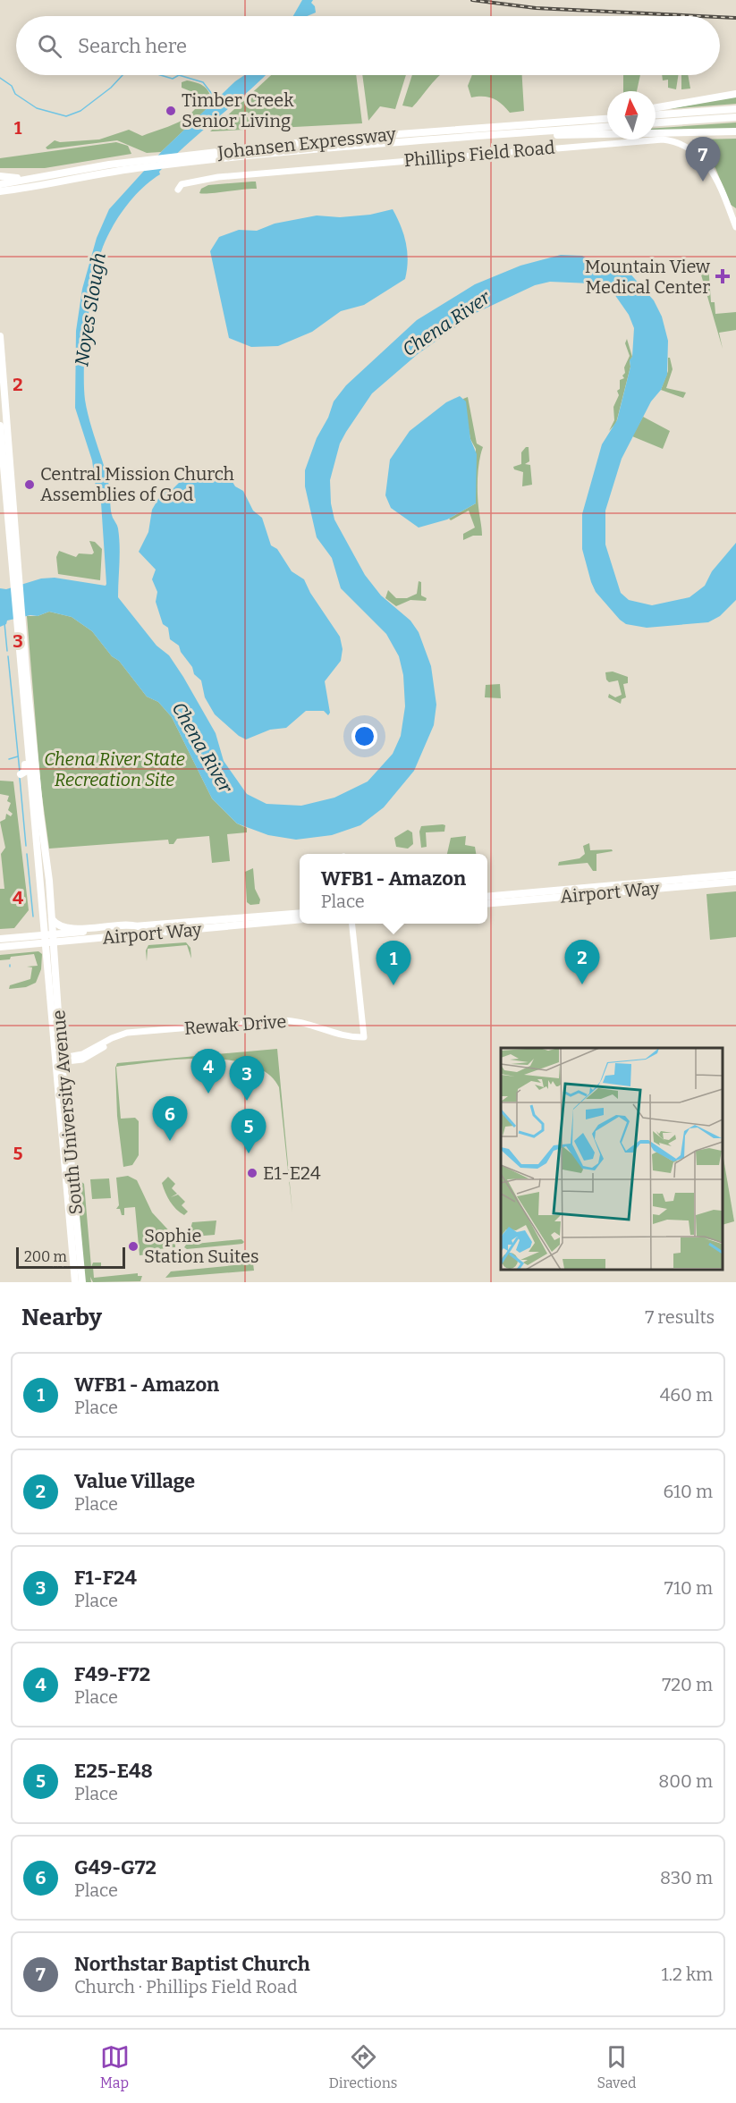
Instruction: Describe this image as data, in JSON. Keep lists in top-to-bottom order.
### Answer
{
  "streets": {
    "highway": ["Johansen Expressway"],
    "main road": ["Airport Way", "South University Avenue"],
    "street": ["Phillips Field Road", "Rewak Drive"]
  },
  "crossings": [
    ["Airport Way", "South University Avenue"],
    ["Rewak Drive", "South University Avenue"]
  ],
  "water": ["Noyes Slough", "Chena River"],
  "parks": ["Chena River State Recreation Site"],
  "places": {
    "other": [
      "Timber Creek Senior Living",
      "Central Mission Church Assemblies of God",
      "E1-E24",
      "Sophie Station Suites"
    ],
    "health": ["Mountain View Medical Center"]
  },
  "scale_bar": "200 m",
  "north": "top",
  "page": {
    "search": "Search here",
    "pins": [
      "7",
      "2",
      "1",
      "4",
      "3",
      "6",
      "5"
    ],
    "popup": ["WFB1 - Amazon", "Place"],
    "scale": "200 m",
    "heading": ["Nearby", "7 results"],
    "list": [
      {
        "mark": "1",
        "name": "WFB1 - Amazon",
        "note": "Place",
        "value": "460 m"
      },
      {
        "mark": "2",
        "name": "Value Village",
        "note": "Place",
        "value": "610 m"
      },
      {
        "mark": "3",
        "name": "F1-F24",
        "note": "Place",
        "value": "710 m"
      },
      {
        "mark": "4",
        "name": "F49-F72",
        "note": "Place",
        "value": "720 m"
      },
      {
        "mark": "5",
        "name": "E25-E48",
        "note": "Place",
        "value": "800 m"
      },
      {
        "mark": "6",
        "name": "G49-G72",
        "note": "Place",
        "value": "830 m"
      },
      {
        "mark": "7",
        "name": "Northstar Baptist Church",
        "note": "Church · Phillips Field Road",
        "value": "1.2 km"
      }
    ],
    "nav": ["Map", "Directions", "Saved"]
  },
  "grid": {
    "rows": [
      "1",
      "2",
      "3",
      "4",
      "5"
    ]
  }
}
